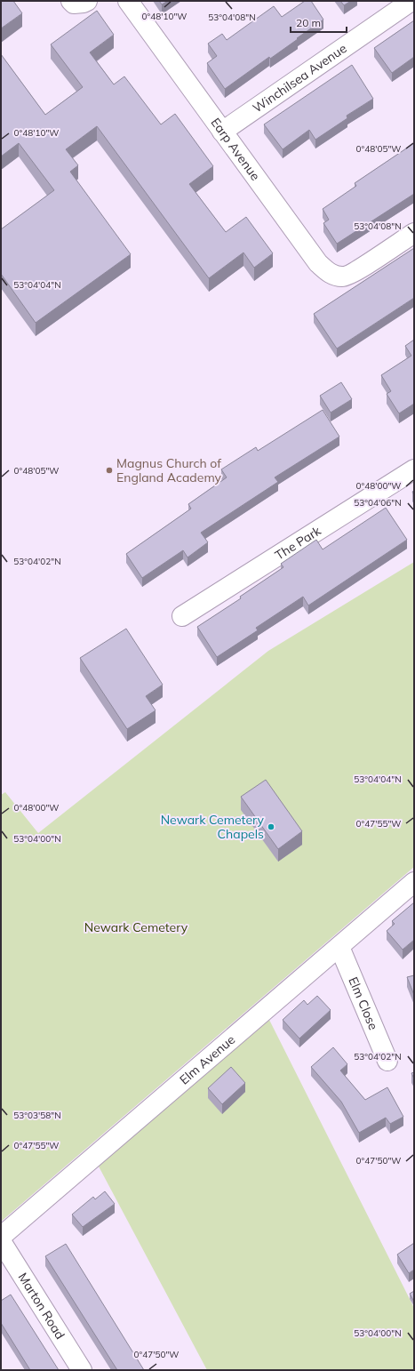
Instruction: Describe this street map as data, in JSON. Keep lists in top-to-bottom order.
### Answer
{
  "streets": {
    "street": [
      "Winchilsea Avenue",
      "Earp Avenue",
      "The Park",
      "Elm Close",
      "Elm Avenue",
      "Marton Road"
    ]
  },
  "crossings": [
    ["Winchilsea Avenue", "Earp Avenue"],
    ["Elm Close", "Elm Avenue"]
  ],
  "parks": ["Newark Cemetery"],
  "places": ["Magnus Church of England Academy", "Newark Cemetery Chapels"],
  "scale_bar": "20 m",
  "coordinates": [
    "0°48'10\"W",
    "53°04'08\"N",
    "0°48'05\"W",
    "53°04'04\"N",
    "0°48'00\"W",
    "53°04'06\"N",
    "53°04'02\"N",
    "0°47'55\"W",
    "53°04'00\"N",
    "53°03'58\"N",
    "0°47'50\"W"
  ]
}
